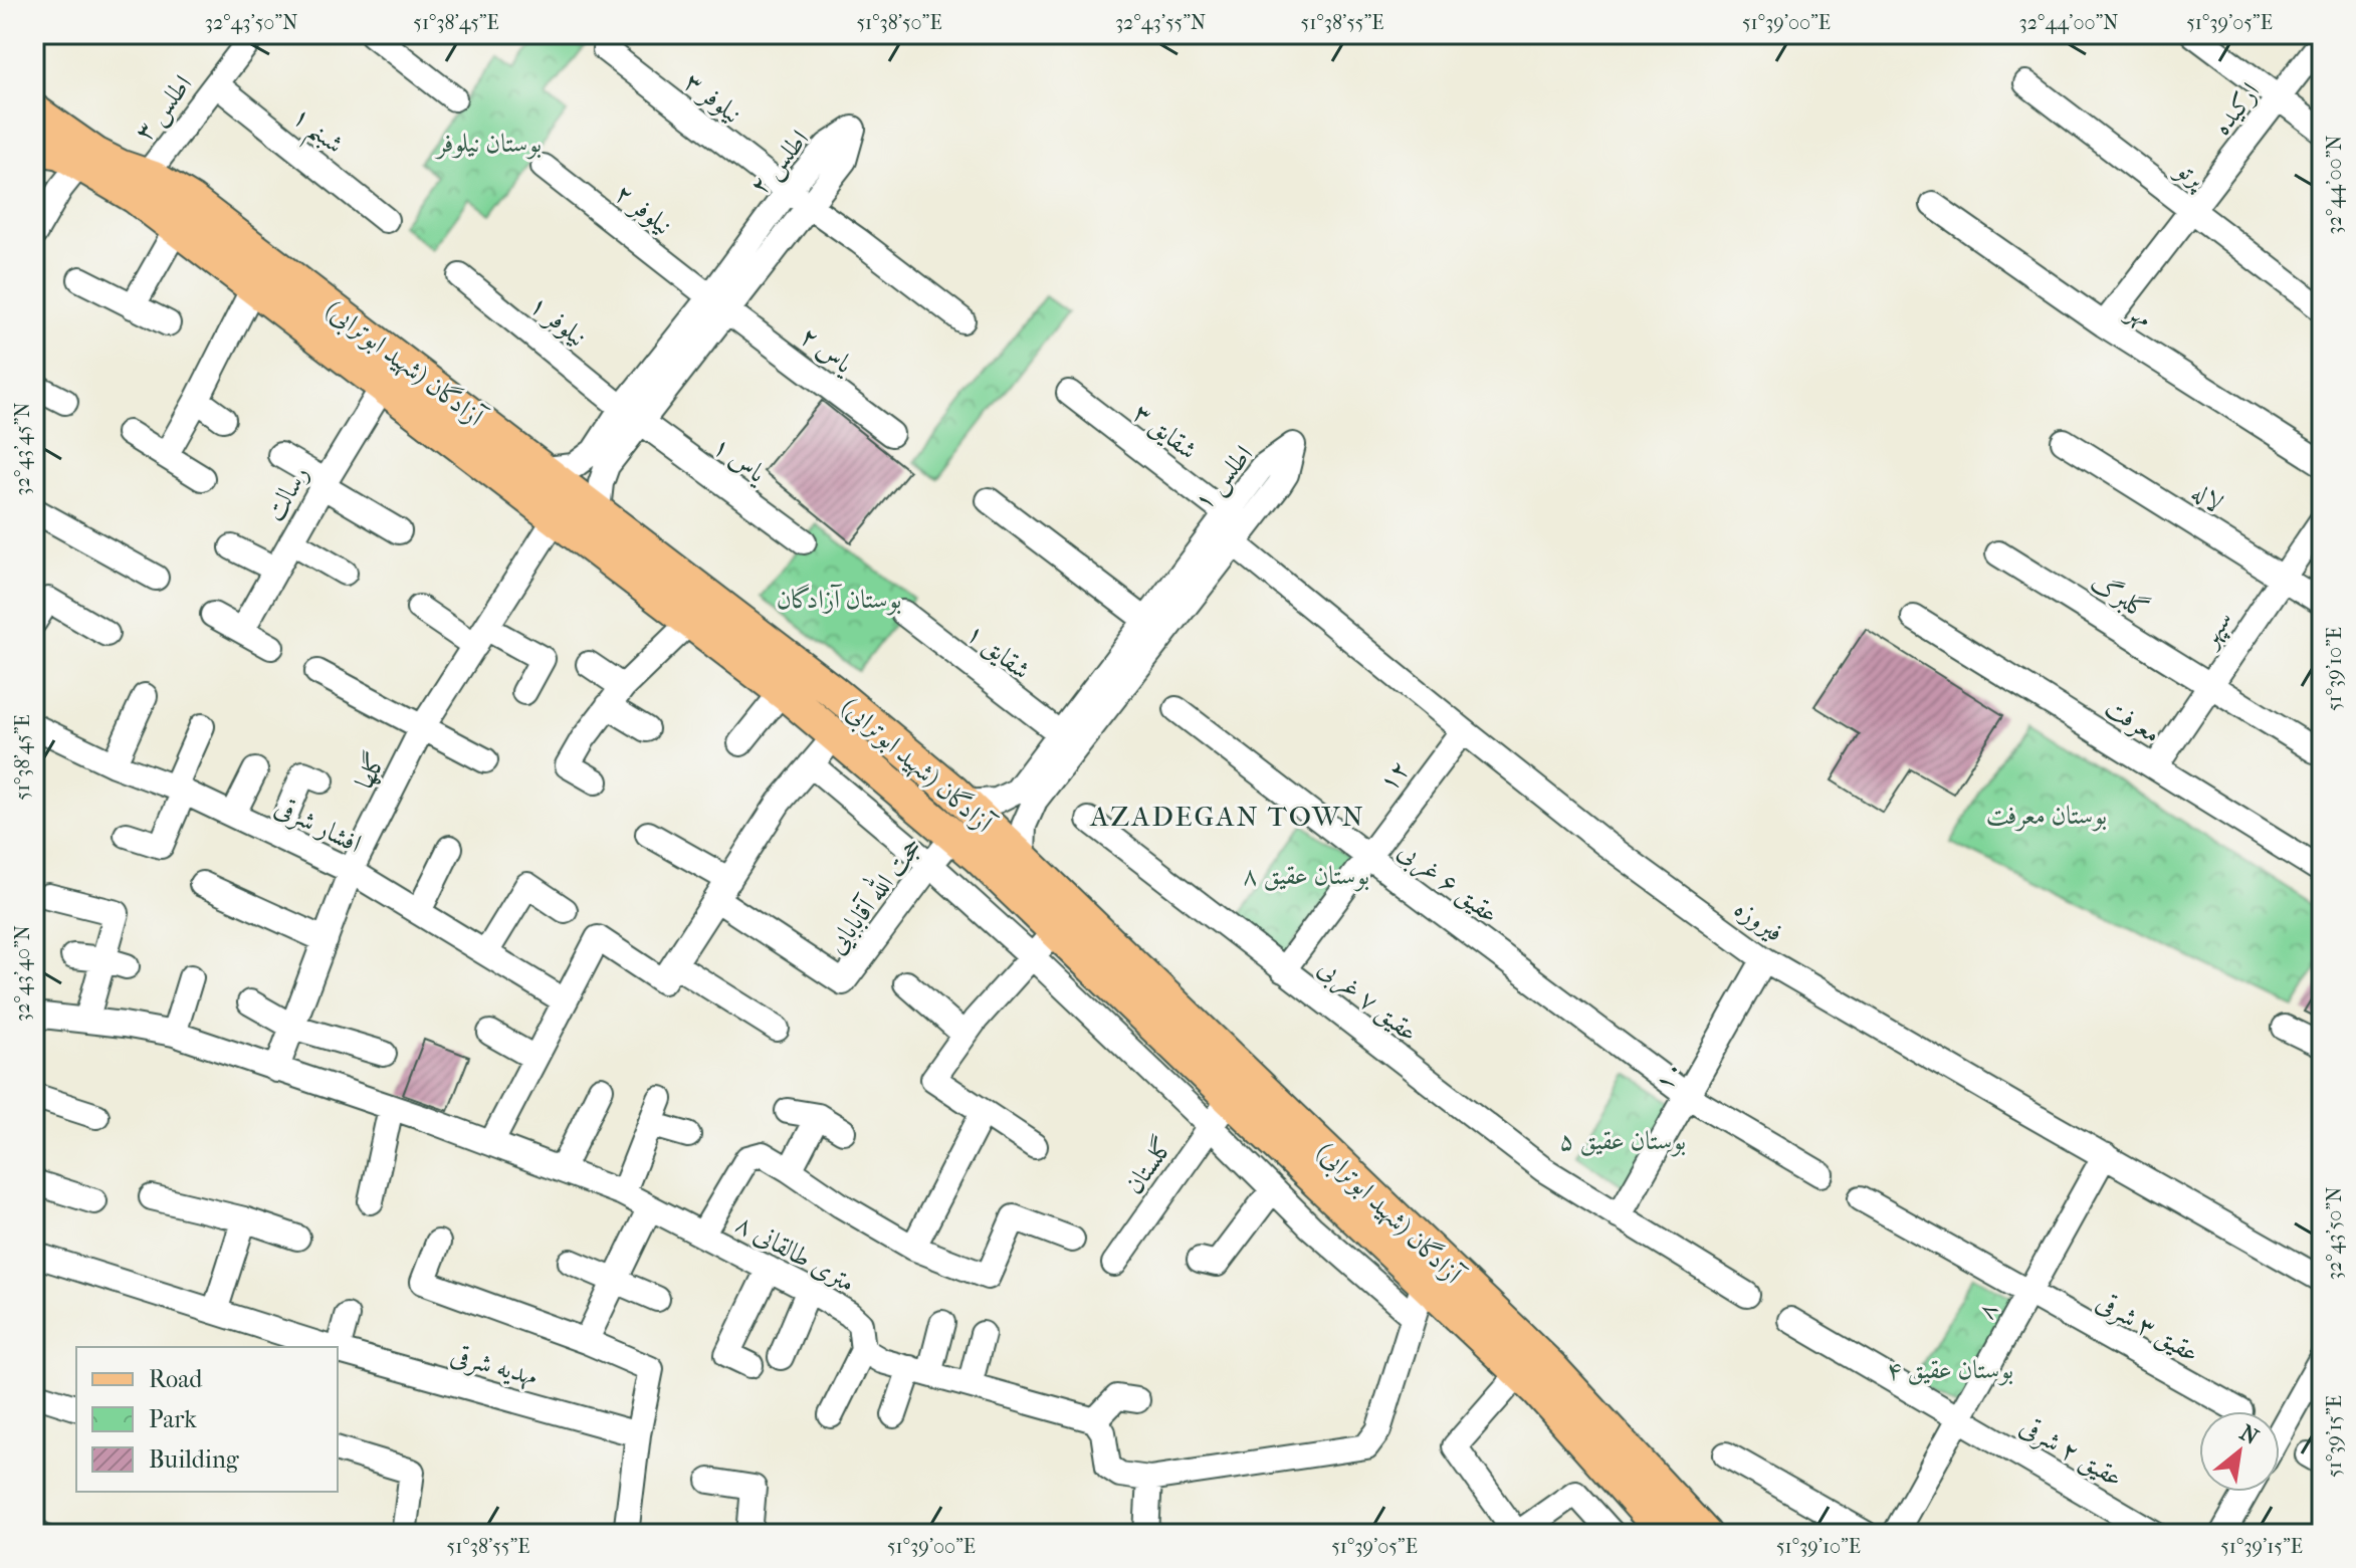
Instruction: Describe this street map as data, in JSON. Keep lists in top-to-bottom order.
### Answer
{
  "streets": {
    "main road": ["آزادگان (شهید ابوترابی)"],
    "street": [
      "نیلوفر ۳",
      "اطلس ۳",
      "ارکیده",
      "شبنم ۱",
      "اطلس ۲",
      "پرتو",
      "نیلوفر ۲",
      "مهر",
      "نیلوفر ۱",
      "یاس ۲",
      "شقایق ۳",
      "یاس ۱",
      "اطلس ۱",
      "رسالت",
      "لاله",
      "گلبرگ",
      "سپهر",
      "شقایق ۱",
      "معرفت",
      "گلها",
      "۱۲",
      "افشار شرقی",
      "عقیق ۶ غربی",
      "حجت الله آقابابایی",
      "فیروزه",
      "عقیق ۷ غربی",
      "۱۰",
      "گلستان",
      "۸ متری طالقانی",
      "۸",
      "عقیق ۳ شرقی",
      "مهدیه شرقی",
      "عقیق ۲ شرقی"
    ]
  },
  "crossings": [
    ["نیلوفر ۳", "اطلس ۲"],
    ["اطلس ۳", "شبنم ۱"],
    ["اطلس ۳", "آزادگان (شهید ابوترابی)"],
    ["ارکیده", "پرتو"],
    ["ارکیده", "مهر"],
    ["اطلس ۲", "نیلوفر ۲"],
    ["اطلس ۲", "نیلوفر ۱"],
    ["اطلس ۲", "یاس ۲"],
    ["اطلس ۲", "آزادگان (شهید ابوترابی)"],
    ["اطلس ۲", "یاس ۱"],
    ["نیلوفر ۲", "یاس ۲"],
    ["نیلوفر ۱", "یاس ۱"],
    ["آزادگان (شهید ابوترابی)", "اطلس ۱"],
    ["آزادگان (شهید ابوترابی)", "رسالت"],
    ["آزادگان (شهید ابوترابی)", "گلها"],
    ["آزادگان (شهید ابوترابی)", "حجت الله آقابابایی"],
    ["آزادگان (شهید ابوترابی)", "گلستان"],
    ["شقایق ۳", "اطلس ۱"],
    ["شقایق ۳", "فیروزه"],
    ["اطلس ۱", "شقایق ۱"],
    ["اطلس ۱", "فیروزه"],
    ["لاله", "سپهر"],
    ["گلبرگ", "سپهر"],
    ["سپهر", "معرفت"],
    ["گلها", "افشار شرقی"],
    ["گلها", "۸ متری طالقانی"],
    ["۱۲", "عقیق ۶ غربی"],
    ["۱۲", "فیروزه"],
    ["۱۲", "عقیق ۷ غربی"],
    ["عقیق ۶ غربی", "۱۰"],
    ["فیروزه", "۱۰"],
    ["فیروزه", "۸"],
    ["عقیق ۷ غربی", "۱۰"],
    ["۸", "عقیق ۳ شرقی"],
    ["۸", "عقیق ۲ شرقی"]
  ],
  "districts": ["AZADEGAN TOWN"],
  "parks": [
    "بوستان نیلوفر",
    "بوستان آزادگان",
    "بوستان معرفت",
    "بوستان عقیق ۸",
    "بوستان عقیق ۵",
    "بوستان عقیق ۴"
  ],
  "legend": ["Road", "Park", "Building"],
  "north": "top right",
  "coordinates": [
    "32°43'50\"N",
    "51°38'45\"E",
    "51°38'50\"E",
    "32°43'55\"N",
    "51°38'55\"E",
    "51°39'00\"E",
    "32°44'00\"N",
    "51°39'05\"E",
    "32°43'45\"N",
    "51°39'10\"E",
    "32°43'40\"N",
    "51°39'15\"E"
  ]
}
